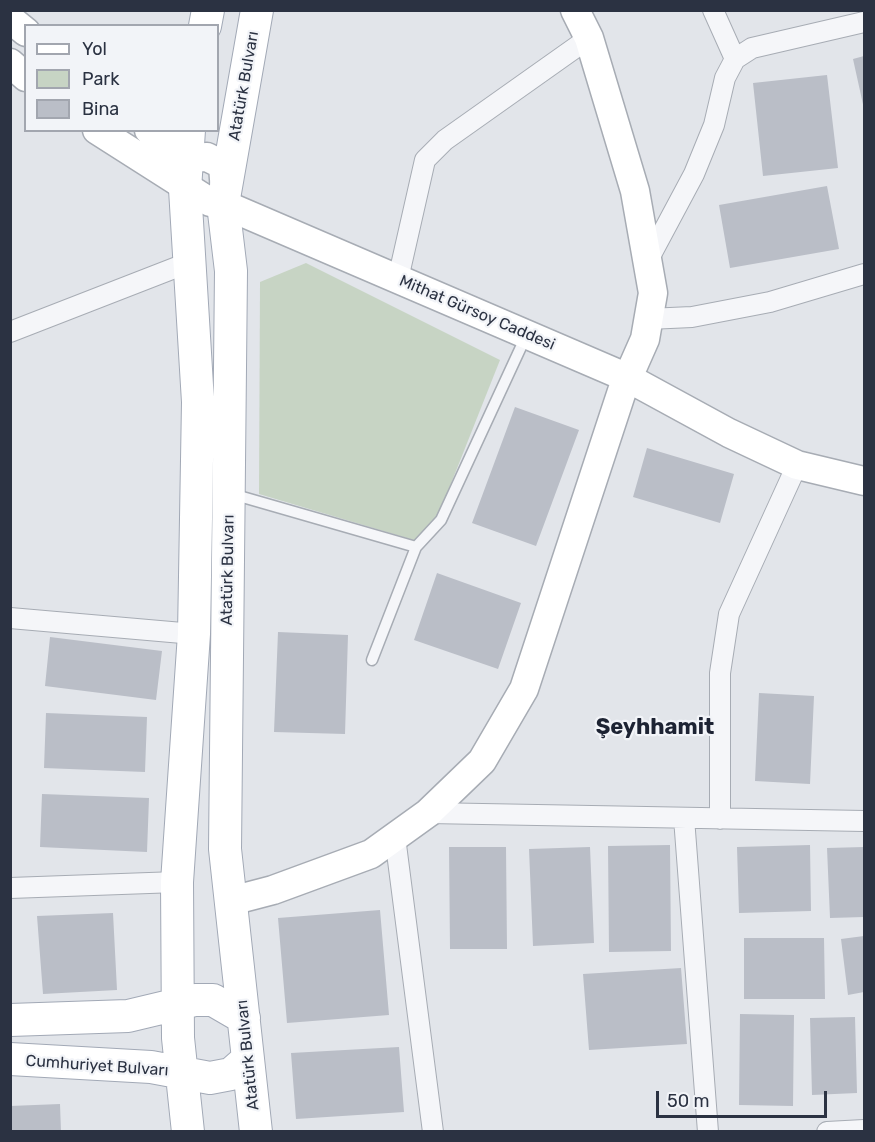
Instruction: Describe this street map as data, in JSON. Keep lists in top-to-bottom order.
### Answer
{
  "streets": {
    "main road": ["Atatürk Bulvarı", "Cumhuriyet Bulvarı"],
    "street": ["Mithat Gürsoy Caddesi"]
  },
  "crossings": [
    ["Atatürk Bulvarı", "Mithat Gürsoy Caddesi"],
    ["Atatürk Bulvarı", "Cumhuriyet Bulvarı"]
  ],
  "districts": ["Şeyhhamit"],
  "legend": ["Yol", "Park", "Bina"],
  "scale_bar": "50 m"
}
